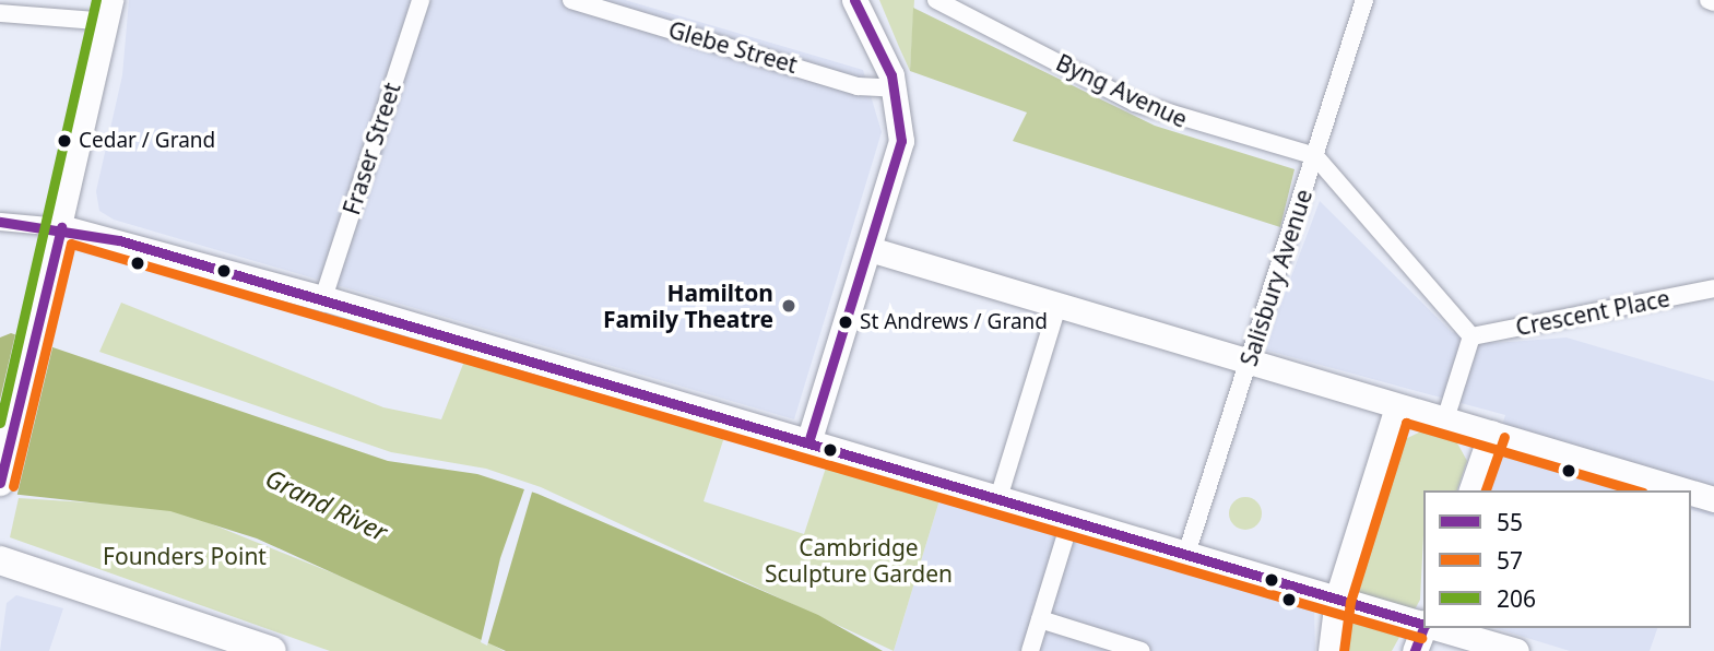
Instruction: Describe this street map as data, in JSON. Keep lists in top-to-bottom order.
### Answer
{
  "streets": {
    "street": [
      "Glebe Street",
      "Byng Avenue",
      "Fraser Street",
      "Salisbury Avenue",
      "Crescent Place"
    ]
  },
  "crossings": [
    ["Byng Avenue", "Salisbury Avenue"]
  ],
  "water": ["Grand River"],
  "parks": ["Cambridge Sculpture Garden", "Founders Point"],
  "places": ["Cedar / Grand", "Hamilton Family Theatre", "St Andrews / Grand"],
  "lines": ["transit line 55", "transit line 206", "transit line 57"],
  "legend": ["55", "57", "206"]
}
